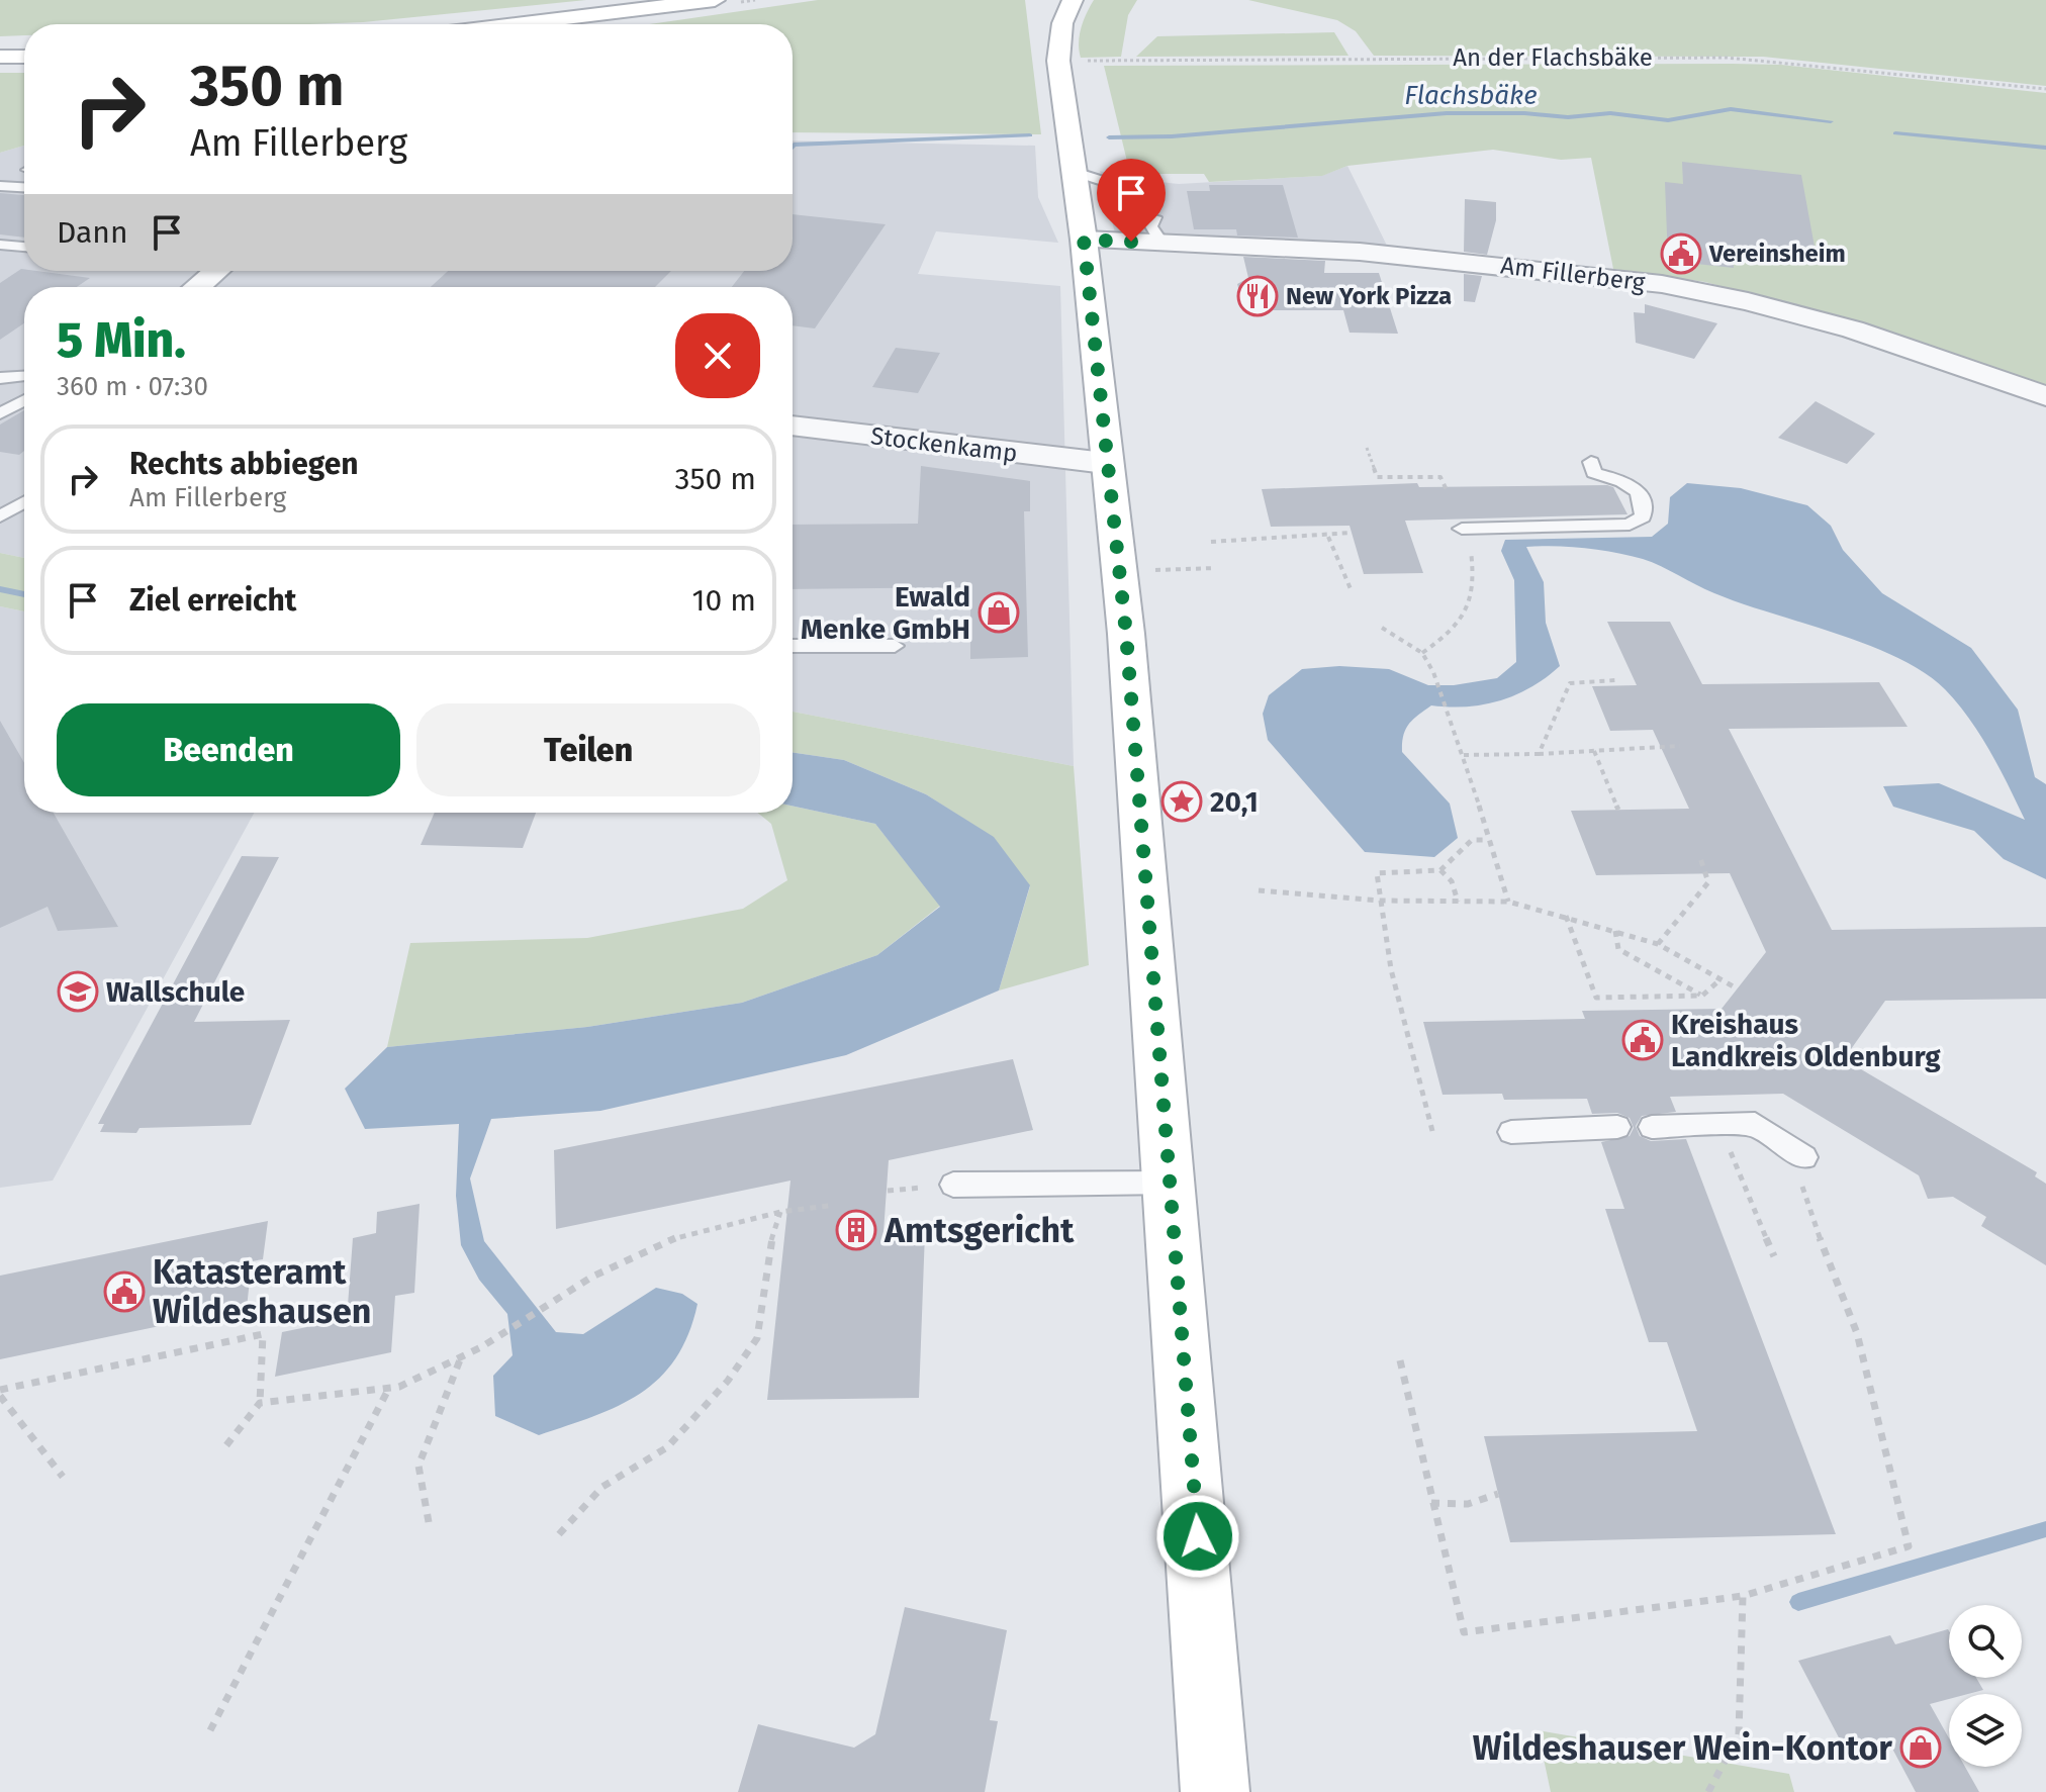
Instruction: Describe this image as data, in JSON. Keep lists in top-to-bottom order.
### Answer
{
  "streets": {
    "street": ["Am Fillerberg", "Stockenkamp"],
    "path": ["An der Flachsbäke"]
  },
  "water": ["Flachsbäke"],
  "places": {
    "public building": ["Vereinsheim", "Kreishaus Landkreis Oldenburg", "Katasteramt Wildeshausen"],
    "restaurant": ["New York Pizza"],
    "shop": ["Ewald Menke GmbH", "Wildeshauser Wein-Kontor"],
    "place": ["20,1"],
    "school or university": ["Wallschule"],
    "building": ["Amtsgericht"]
  },
  "page": {
    "turn": ["350 m", "Am Fillerberg"],
    "then": "Dann",
    "heading": ["5 Min.", "360 m · 07:30"],
    "list": [
      {
        "name": "Rechts abbiegen",
        "note": "Am Fillerberg",
        "value": "350 m"
      },
      {
        "name": "Ziel erreicht",
        "value": "10 m"
      }
    ],
    "buttons": ["Beenden", "Teilen"]
  }
}
